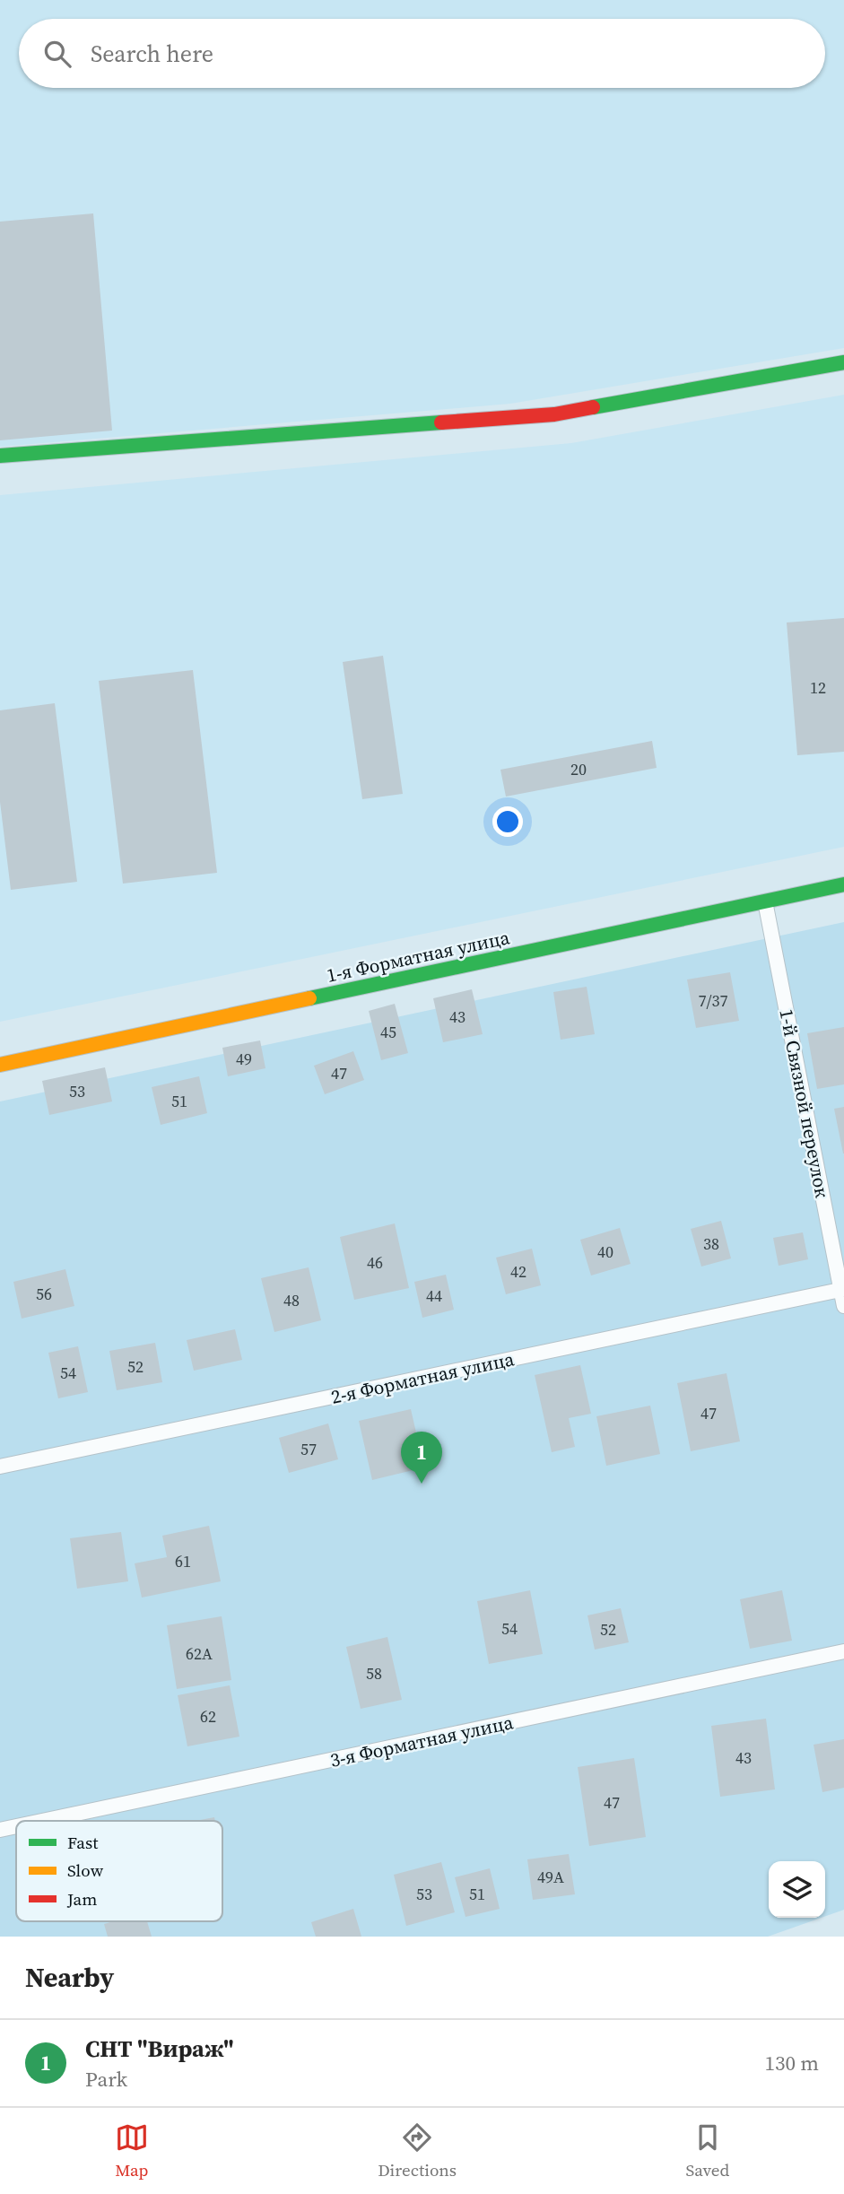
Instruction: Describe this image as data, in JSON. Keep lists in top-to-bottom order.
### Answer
{
  "streets": {
    "street": ["1-я Форматная улица"],
    "lane": ["1-й Связной переулок", "2-я Форматная улица", "3-я Форматная улица"]
  },
  "crossings": [
    ["1-я Форматная улица", "1-й Связной переулок"],
    ["1-й Связной переулок", "2-я Форматная улица"]
  ],
  "house_numbers": [
    "12",
    "20",
    "7/37",
    "43",
    "45",
    "49",
    "47",
    "53",
    "51",
    "38",
    "40",
    "46",
    "42",
    "56",
    "44",
    "48",
    "52",
    "54",
    "47",
    "57",
    "61",
    "54",
    "52",
    "62А",
    "58",
    "62",
    "43",
    "47",
    "49А",
    "53",
    "51"
  ],
  "legend": ["Fast", "Slow", "Jam"],
  "page": {
    "search": "Search here",
    "pins": "1",
    "heading": "Nearby",
    "list": [
      {
        "mark": "1",
        "name": "СНТ \"Вираж\"",
        "note": "Park",
        "value": "130 m"
      }
    ],
    "nav": ["Map", "Directions", "Saved"]
  }
}
